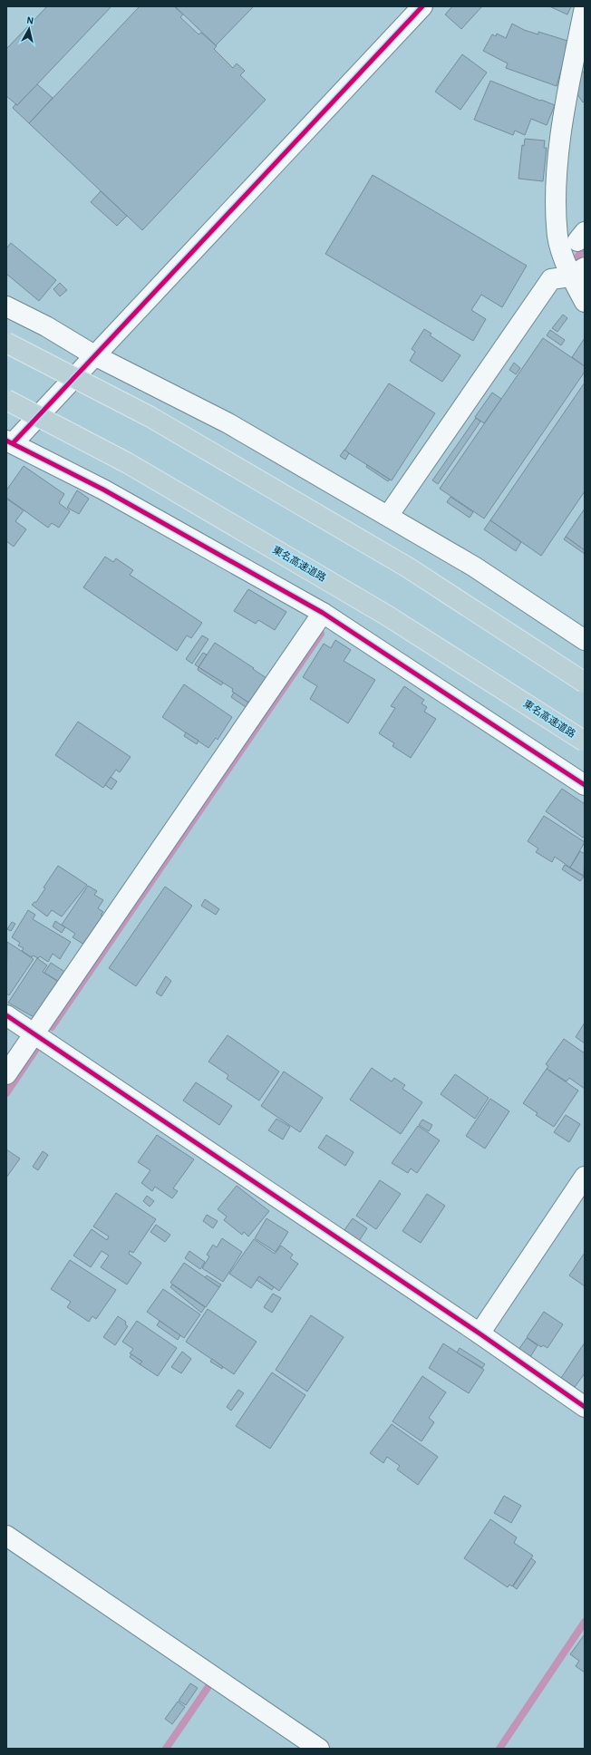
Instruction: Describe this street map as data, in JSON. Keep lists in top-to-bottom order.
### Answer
{
  "streets": {
    "highway": ["東名高速道路"]
  },
  "north": "top"
}
